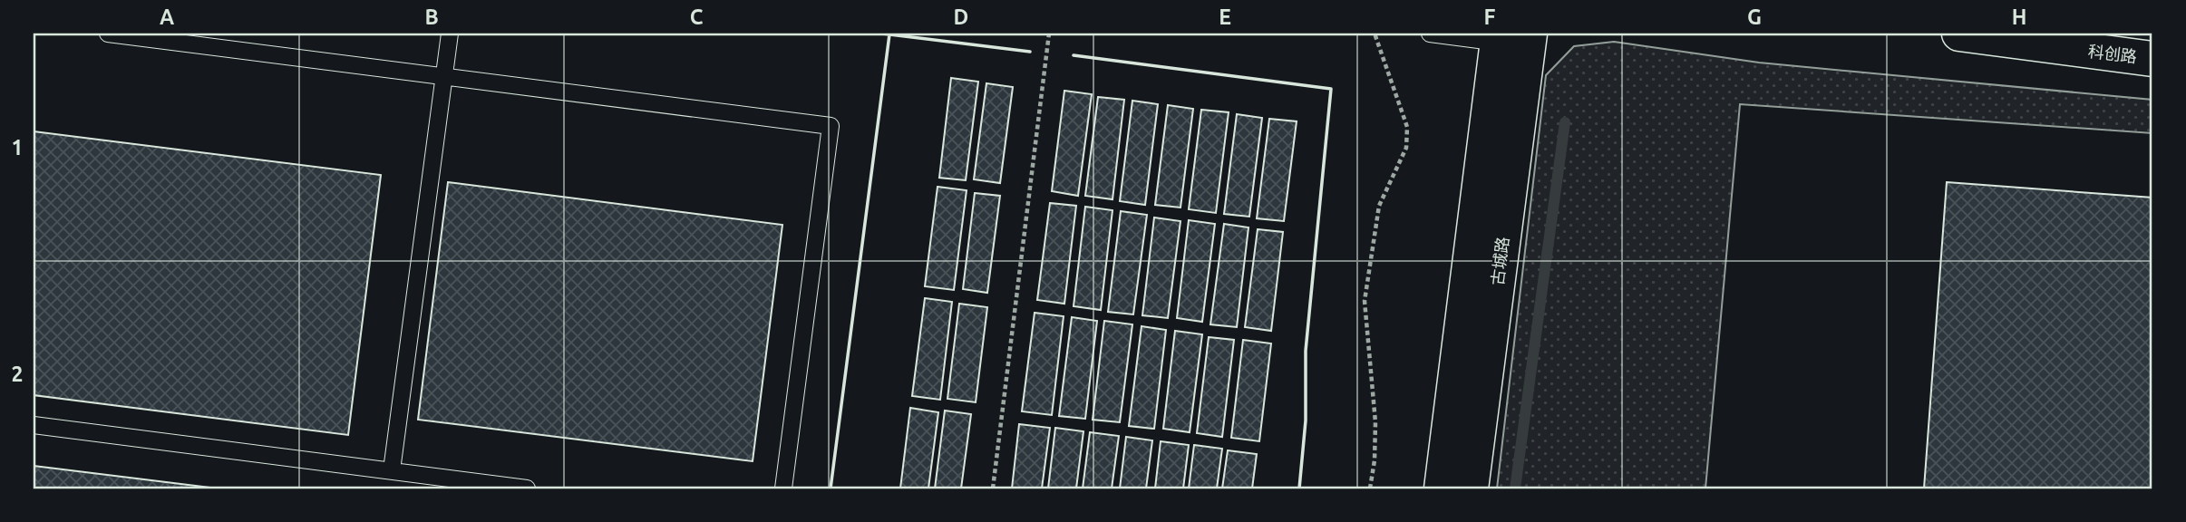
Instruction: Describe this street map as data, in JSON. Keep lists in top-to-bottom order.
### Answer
{
  "streets": {
    "main road": ["科创路", "古城路"]
  },
  "grid": {
    "columns": [
      "A",
      "B",
      "C",
      "D",
      "E",
      "F",
      "G",
      "H"
    ],
    "rows": ["1", "2"]
  }
}
